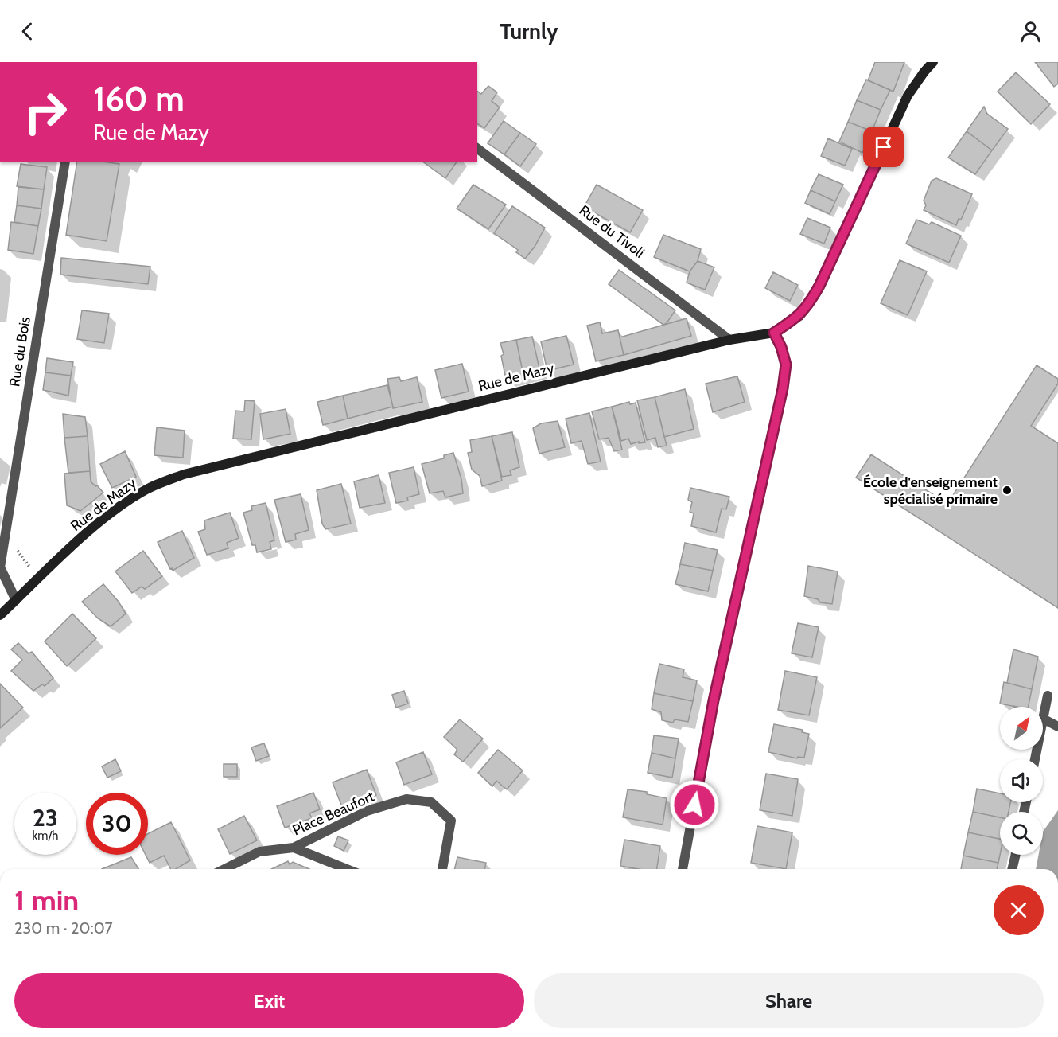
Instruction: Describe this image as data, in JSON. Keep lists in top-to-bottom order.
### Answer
{
  "streets": {
    "street": [
      "Rue du Tivoli",
      "Rue du Bois",
      "Rue de Mazy",
      "Place Beaufort"
    ]
  },
  "crossings": [
    ["Rue du Tivoli", "Rue de Mazy"],
    ["Rue du Bois", "Rue de Mazy"]
  ],
  "places": ["École d'enseignement spécialisé primaire"],
  "north": "top right",
  "page": {
    "header": "Turnly",
    "turn": ["160 m", "Rue de Mazy"],
    "speed": "23 km/h",
    "limit": "30",
    "heading": ["1 min", "230 m · 20:07"],
    "buttons": ["Exit", "Share"]
  }
}
